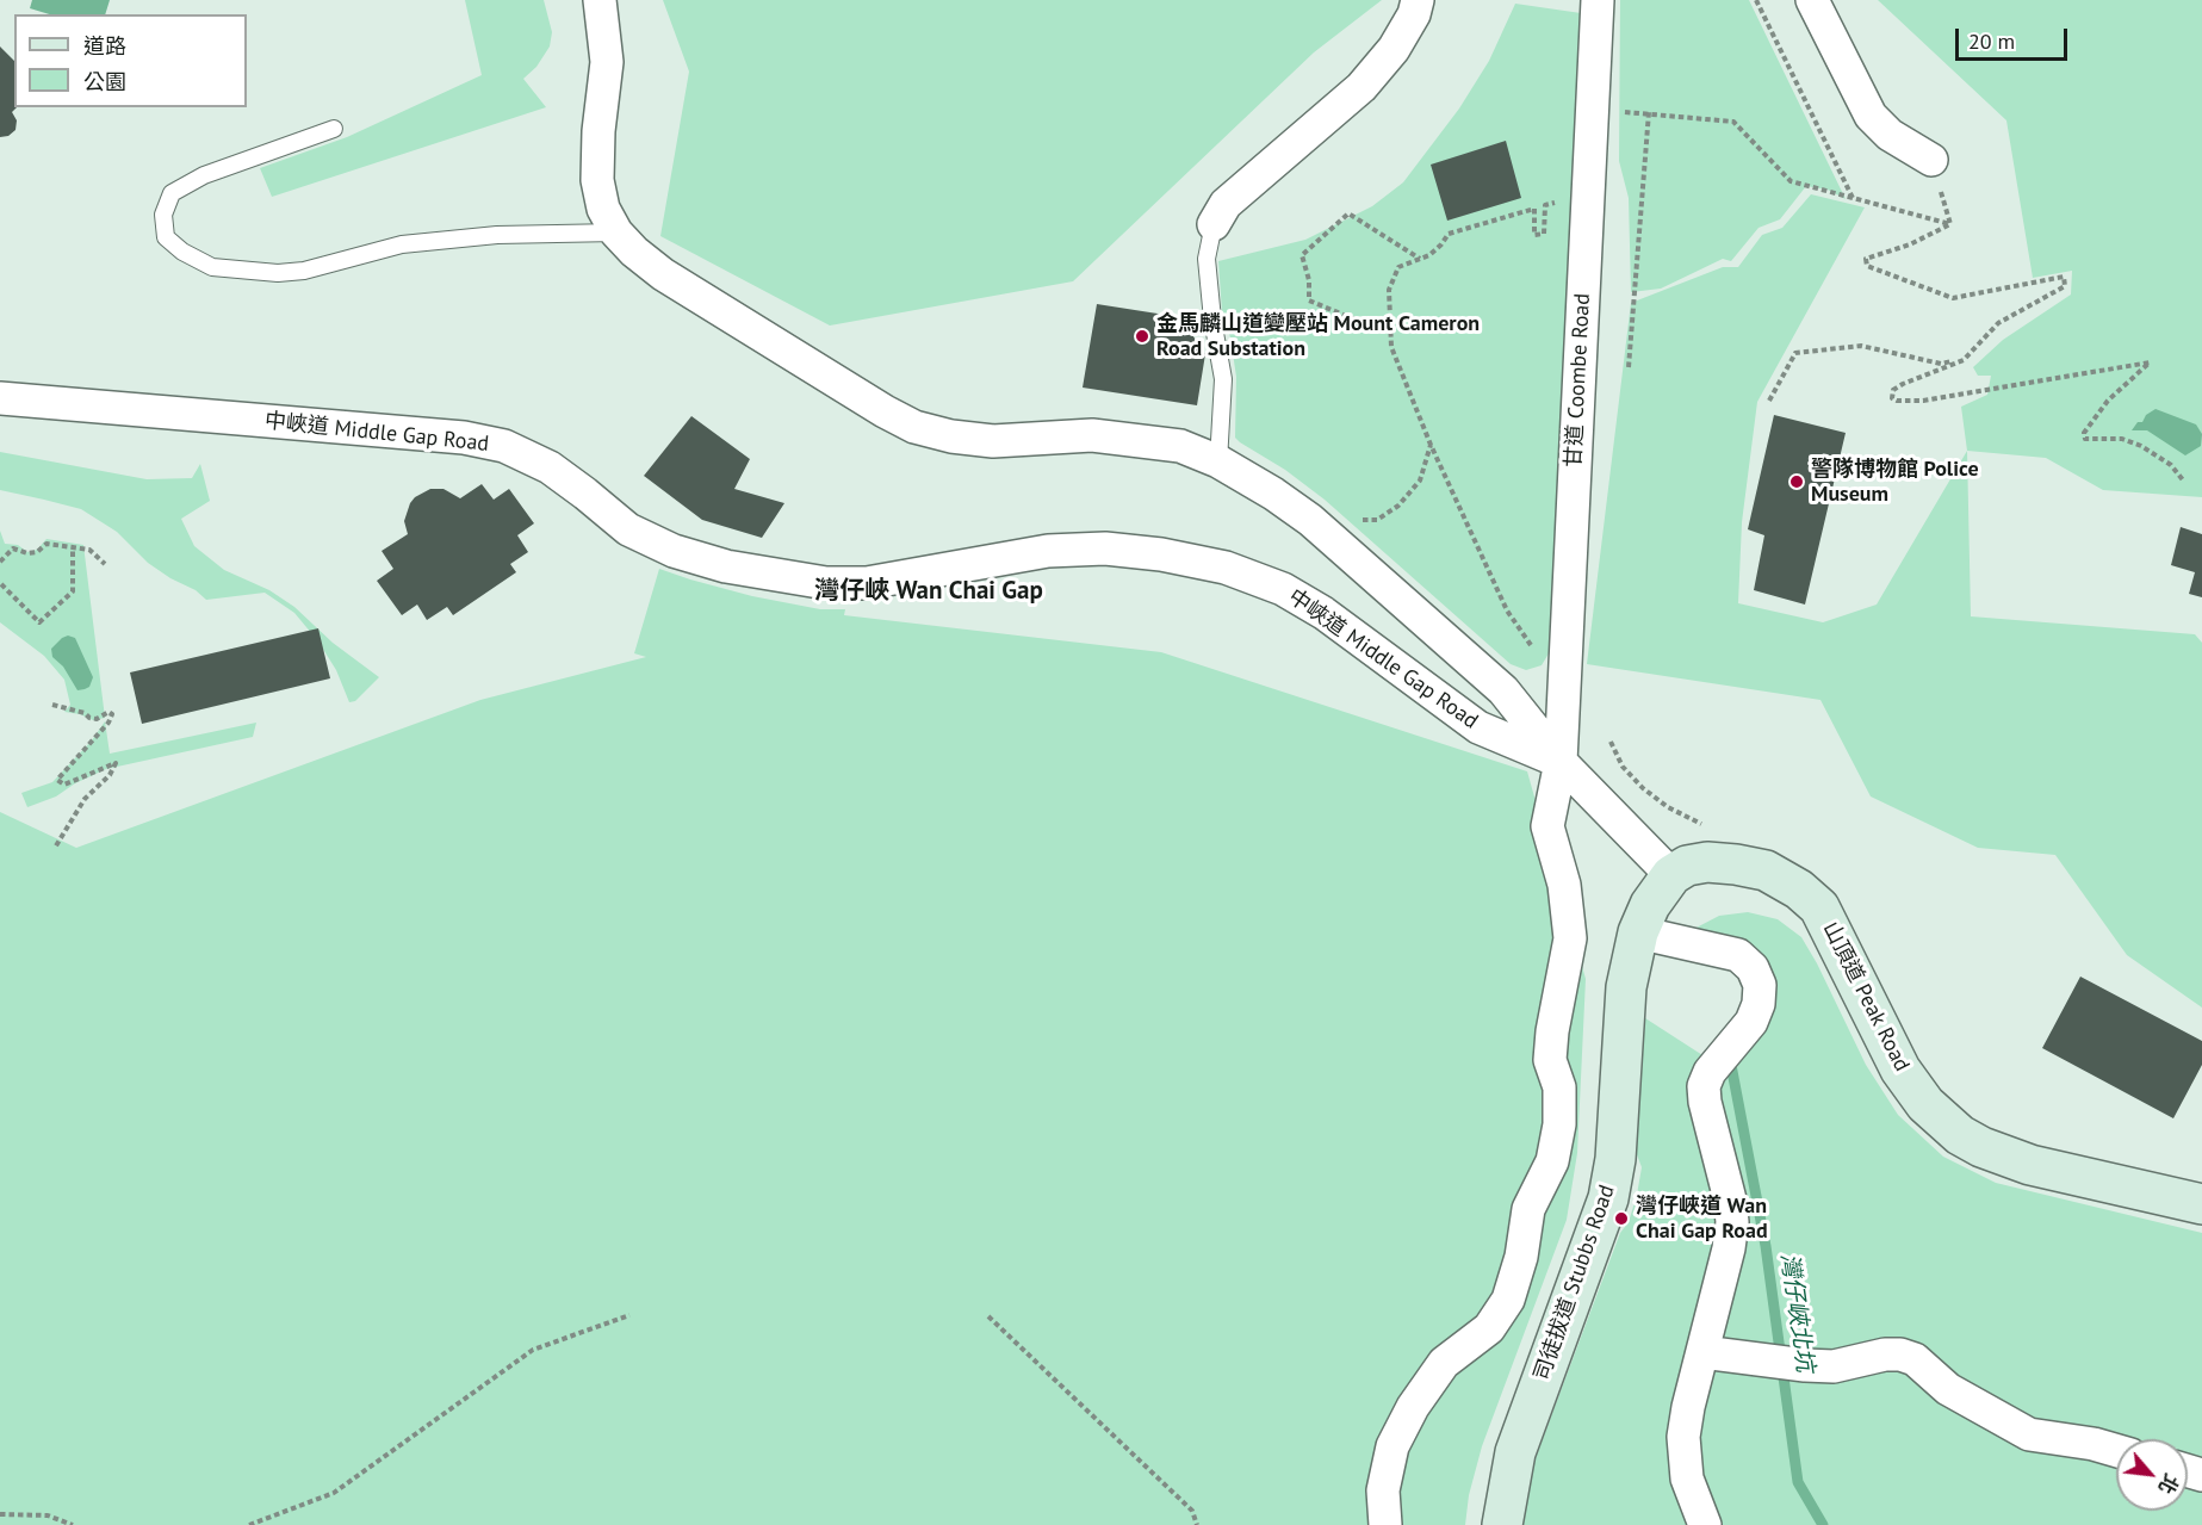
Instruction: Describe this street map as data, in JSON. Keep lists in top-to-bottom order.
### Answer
{
  "streets": {
    "main road": ["山頂道 Peak Road", "司徒拔道 Stubbs Road"],
    "street": ["甘道 Coombe Road", "中峽道 Middle Gap Road"]
  },
  "crossings": [
    ["甘道 Coombe Road", "中峽道 Middle Gap Road"],
    ["山頂道 Peak Road", "司徒拔道 Stubbs Road"]
  ],
  "districts": ["灣仔峽 Wan Chai Gap"],
  "water": ["灣仔峽北坑"],
  "places": ["金馬麟山道變壓站 Mount Cameron Road Substation", "警隊博物館 Police Museum", "灣仔峽道 Wan Chai Gap Road"],
  "legend": ["道路", "公園"],
  "scale_bar": "20 m",
  "north": "bottom right"
}
